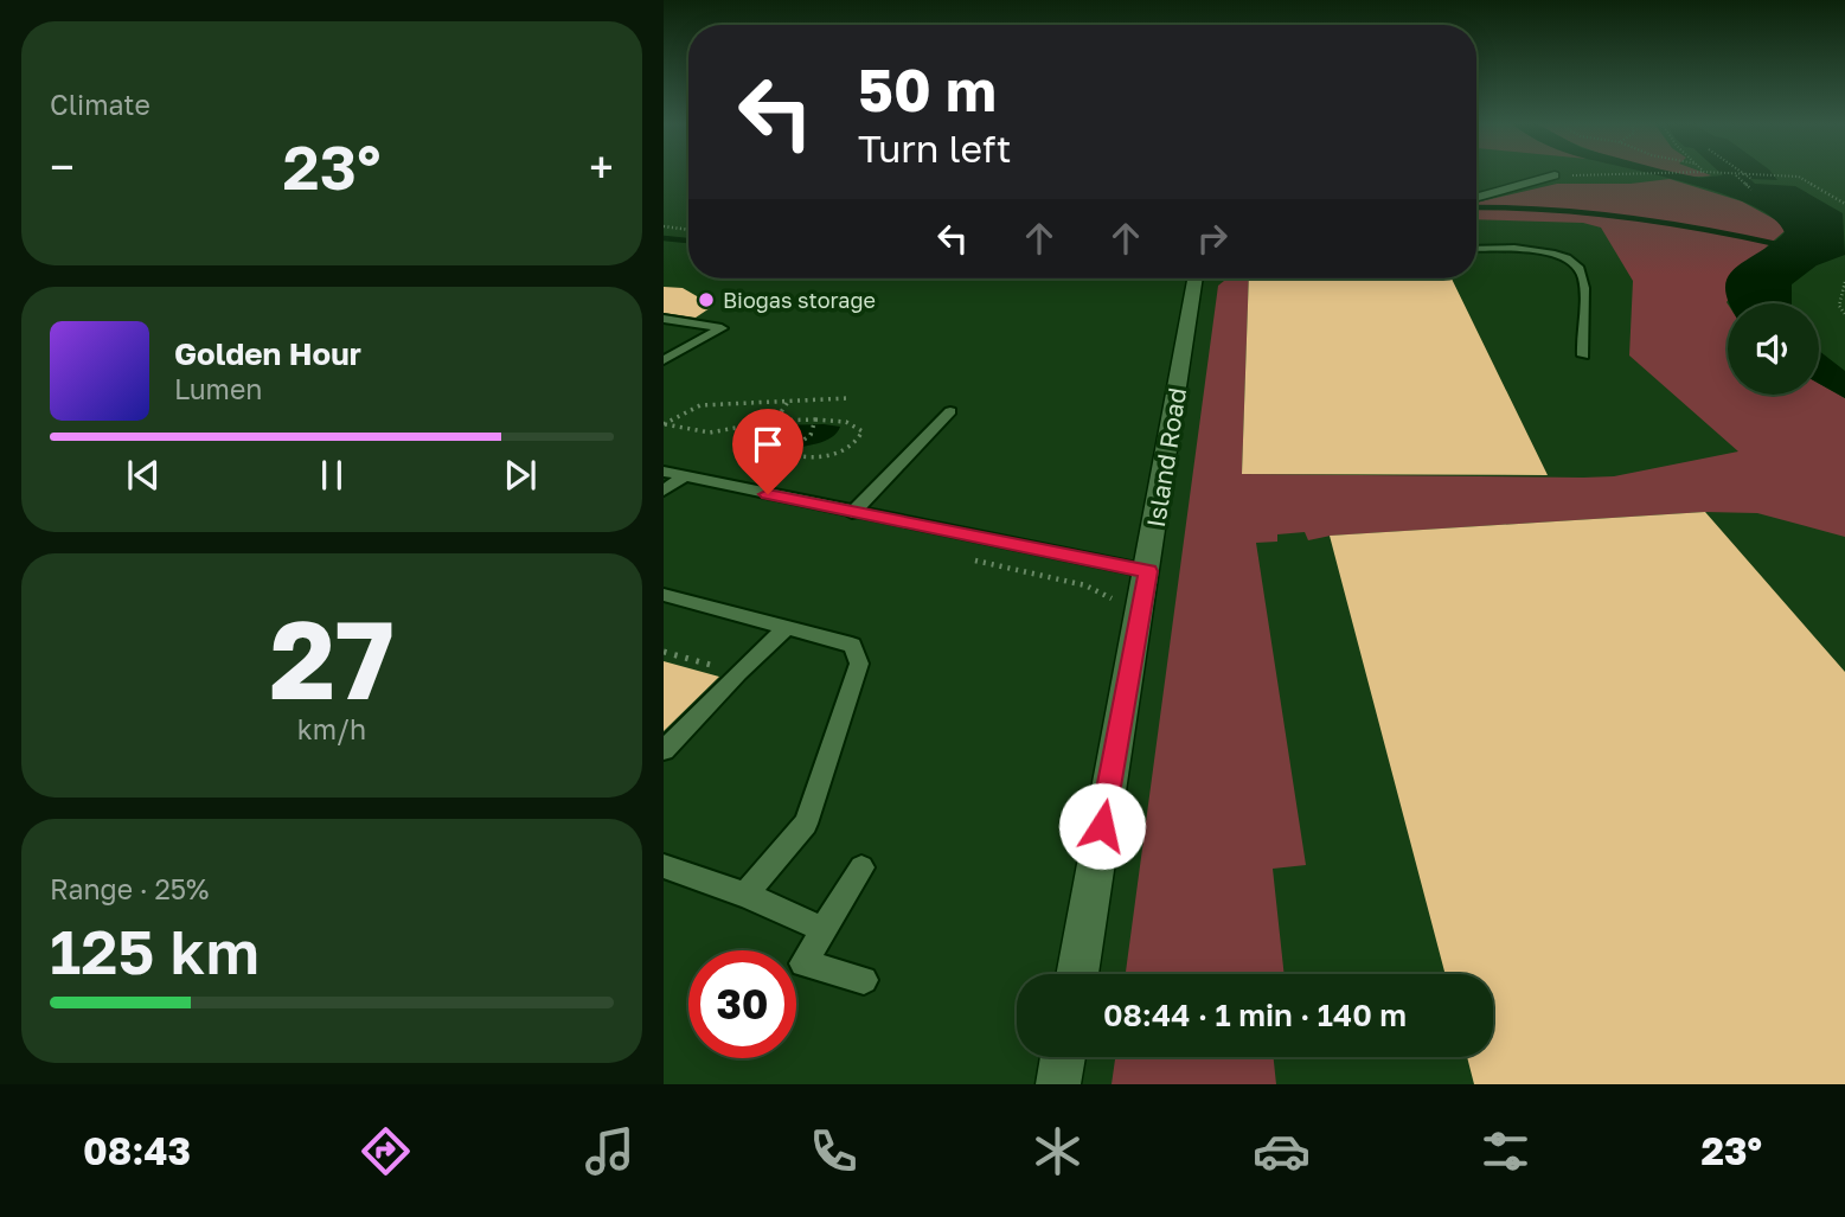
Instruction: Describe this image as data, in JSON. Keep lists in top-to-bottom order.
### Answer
{
  "streets": {
    "street": ["Island Road"]
  },
  "places": ["Biogas storage"],
  "page": {
    "tile": [
      "Climate",
      ["27", "km/h"],
      ["Range · 25%", "125 km"]
    ],
    "turn": ["50 m", "Turn left"],
    "heat": ["−", "23°", "+"],
    "song": ["Golden Hour", "Lumen"],
    "limit": "30",
    "trip": "08:44 · 1 min · 140 m",
    "tabs": ["08:43", "23°"]
  }
}
